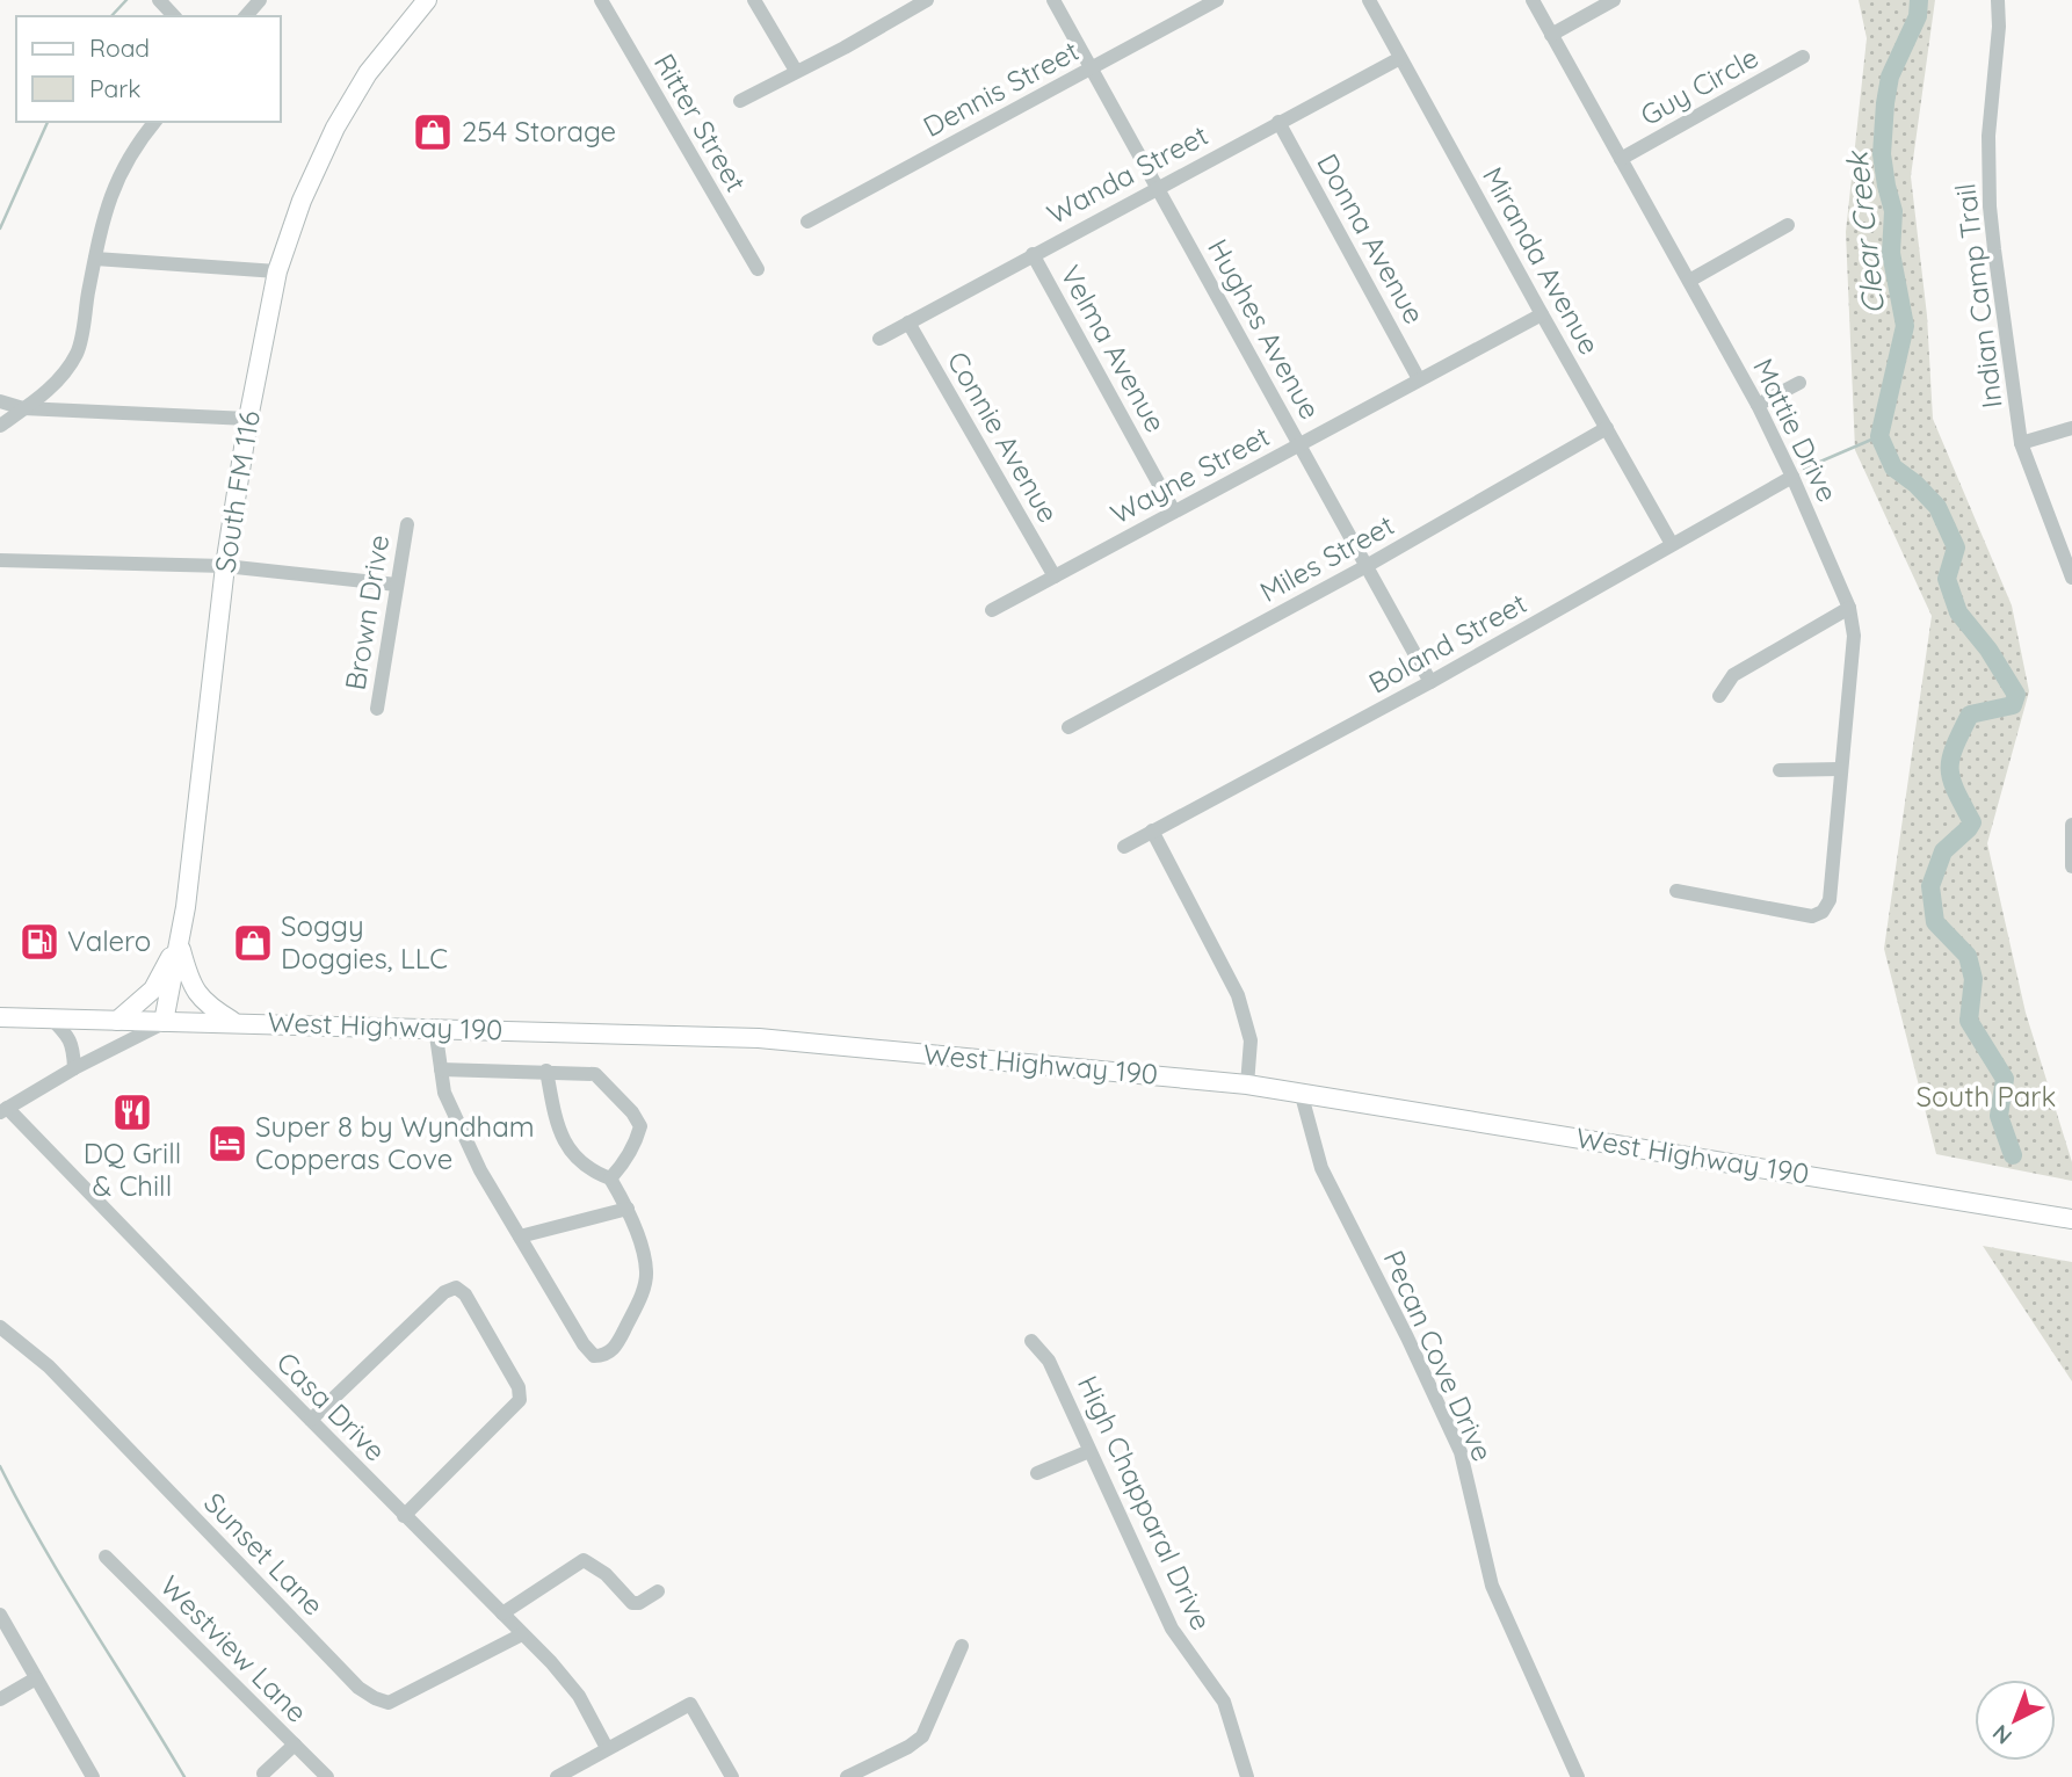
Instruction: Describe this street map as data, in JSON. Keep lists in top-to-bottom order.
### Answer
{
  "streets": {
    "main road": ["South FM 116", "West Highway 190"],
    "street": [
      "Guy Circle",
      "Dennis Street",
      "Ritter Street",
      "Wanda Street",
      "Donna Avenue",
      "Miranda Avenue",
      "Indian Camp Trail",
      "Hughes Avenue",
      "Velma Avenue",
      "Mattie Drive",
      "Connie Avenue",
      "Wayne Street",
      "Miles Street",
      "Brown Drive",
      "Boland Street",
      "Pecan Cove Drive",
      "Casa Drive",
      "High Chapparal Drive",
      "Sunset Lane",
      "Westview Lane"
    ]
  },
  "crossings": [
    ["Guy Circle", "Mattie Drive"],
    ["Dennis Street", "Hughes Avenue"],
    ["Wanda Street", "Donna Avenue"],
    ["Wanda Street", "Miranda Avenue"],
    ["Wanda Street", "Hughes Avenue"],
    ["Wanda Street", "Velma Avenue"],
    ["Wanda Street", "Connie Avenue"],
    ["Donna Avenue", "Wayne Street"],
    ["Miranda Avenue", "Wayne Street"],
    ["Miranda Avenue", "Miles Street"],
    ["Miranda Avenue", "Boland Street"],
    ["Hughes Avenue", "Wayne Street"],
    ["Hughes Avenue", "Miles Street"],
    ["Hughes Avenue", "Boland Street"],
    ["Velma Avenue", "Wayne Street"],
    ["Mattie Drive", "Boland Street"],
    ["Connie Avenue", "Wayne Street"],
    ["South FM 116", "West Highway 190"],
    ["West Highway 190", "Pecan Cove Drive"],
    ["Casa Drive", "Sunset Lane"]
  ],
  "water": ["Clear Creek"],
  "parks": ["South Park"],
  "places": {
    "shop": ["254 Storage", "Soggy Doggies, LLC"],
    "fuel station": ["Valero"],
    "restaurant": ["DQ Grill & Chill"],
    "hotel": ["Super 8 by Wyndham Copperas Cove"]
  },
  "legend": ["Road", "Park"],
  "north": "bottom left"
}
